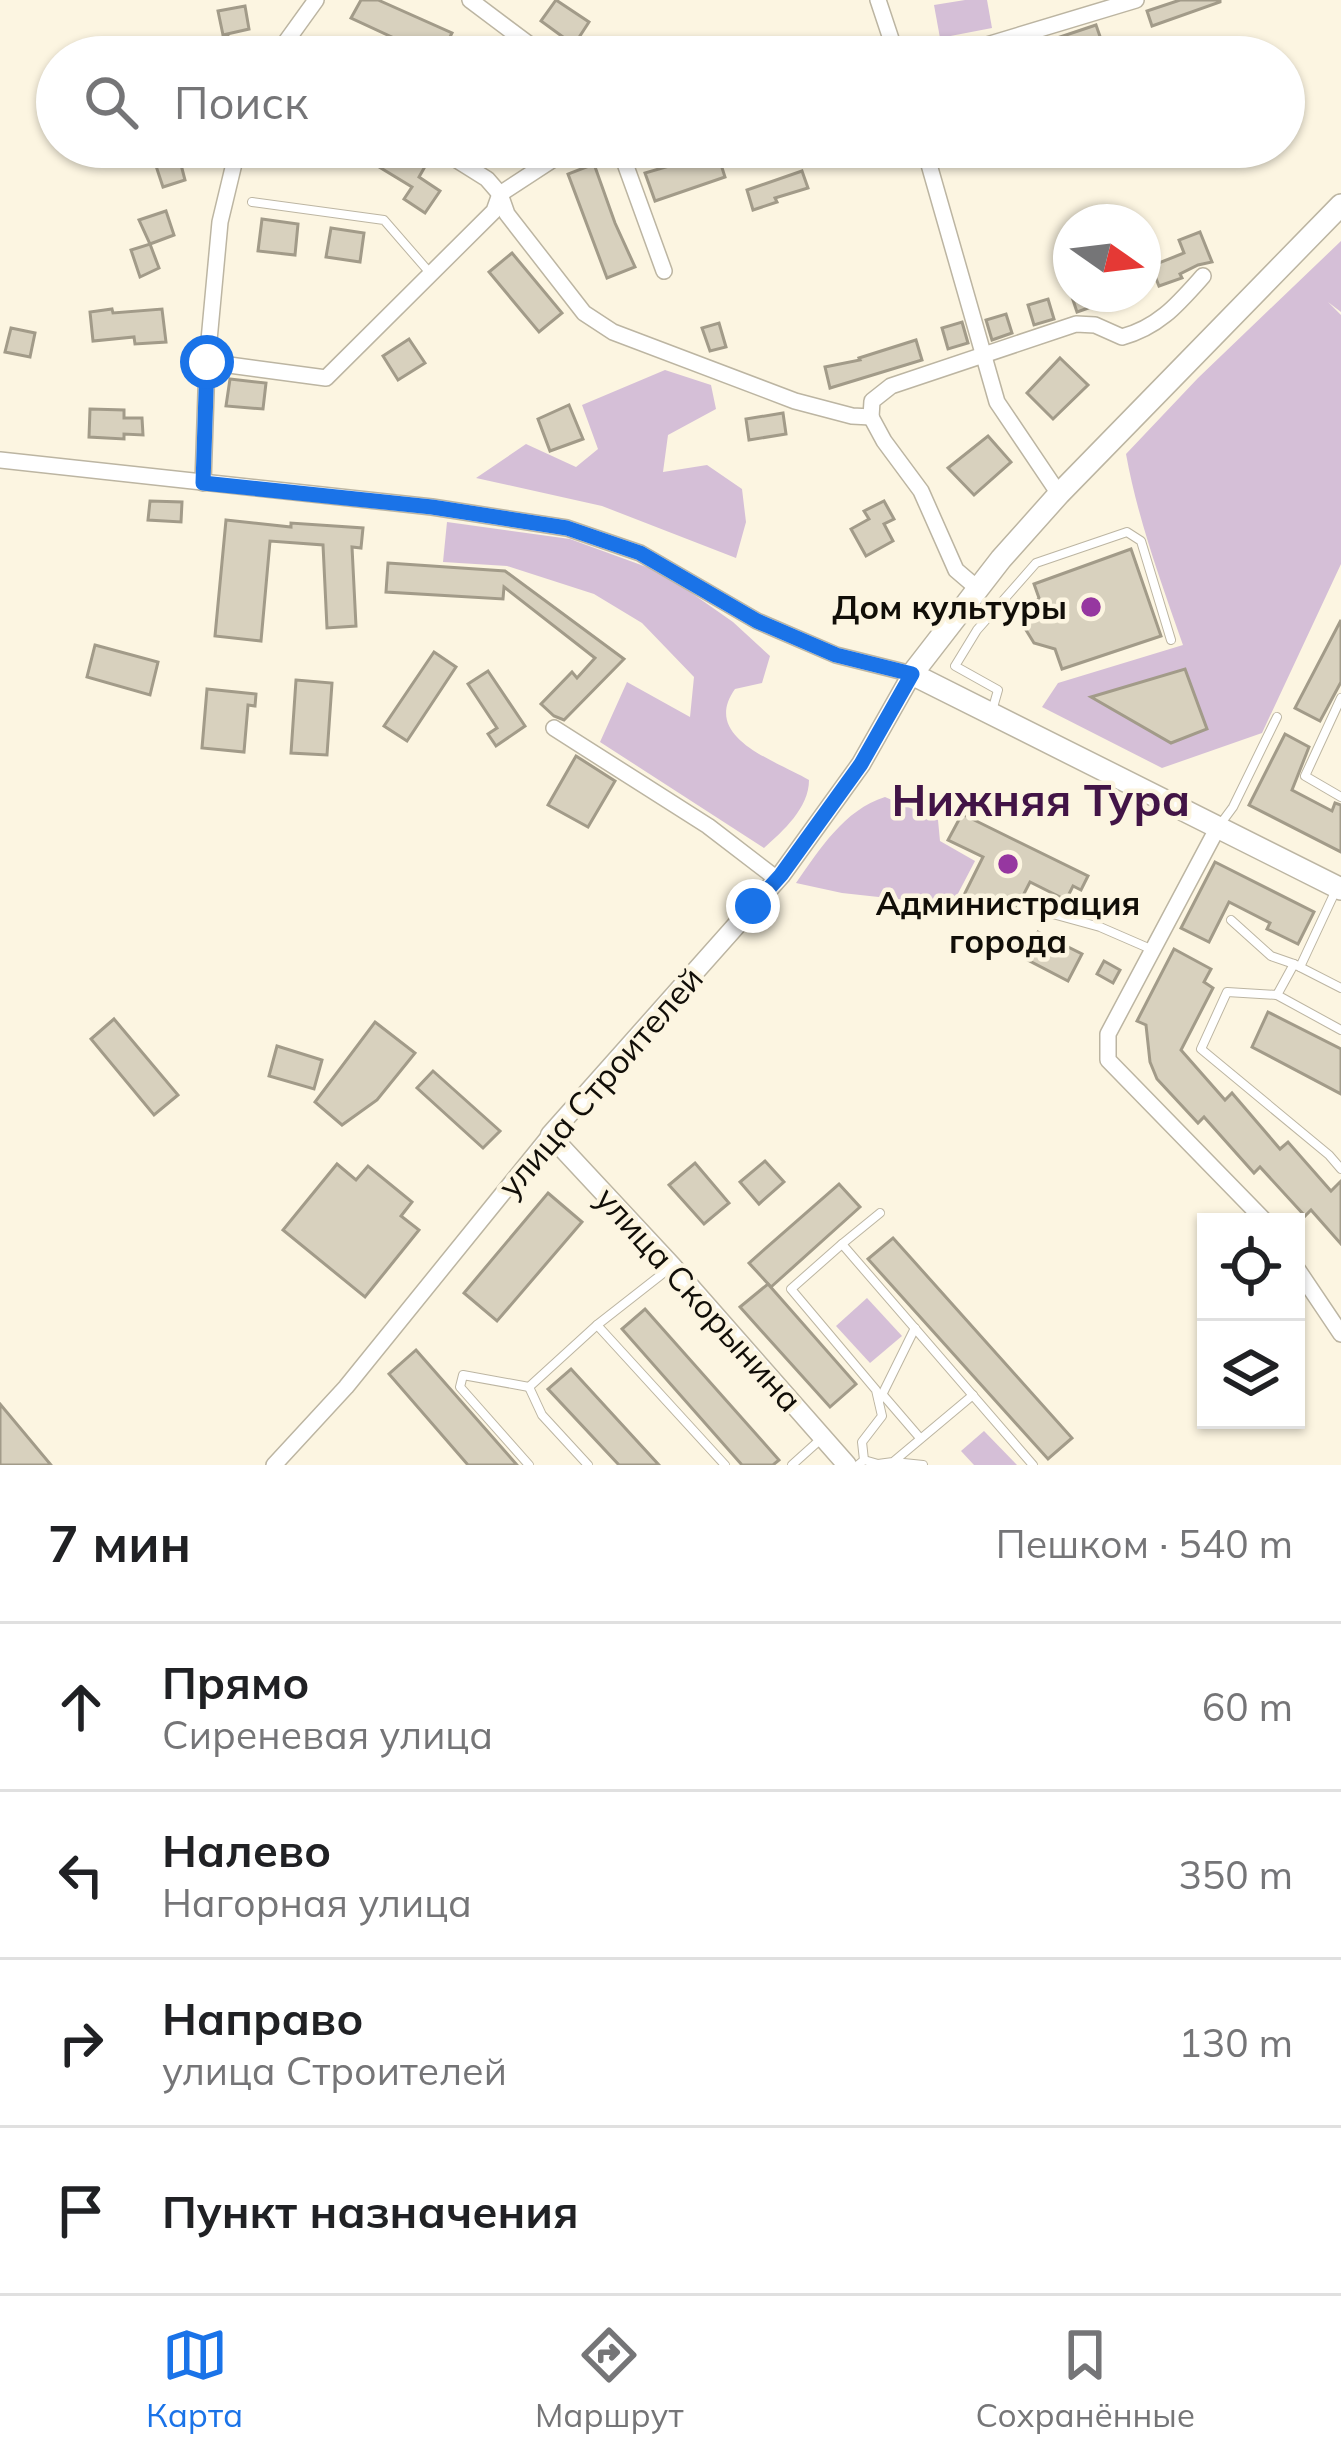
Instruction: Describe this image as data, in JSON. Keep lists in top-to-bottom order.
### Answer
{
  "streets": {
    "main road": ["улица Строителей"],
    "street": ["улица Скорынина"]
  },
  "crossings": [
    ["улица Строителей", "улица Скорынина"]
  ],
  "districts": ["Нижняя Тура"],
  "places": ["Дом культуры", "Администрация города"],
  "north": "right",
  "page": {
    "search": "Поиск",
    "heading": ["7 мин", "Пешком · 540 m"],
    "list": [
      ["Прямо", "Сиреневая улица", "60 m"],
      ["Налево", "Нагорная улица", "350 m"],
      ["Направо", "улица Строителей", "130 m"],
      "Пункт назначения"
    ],
    "nav": ["Карта", "Маршрут", "Сохранённые"]
  }
}
